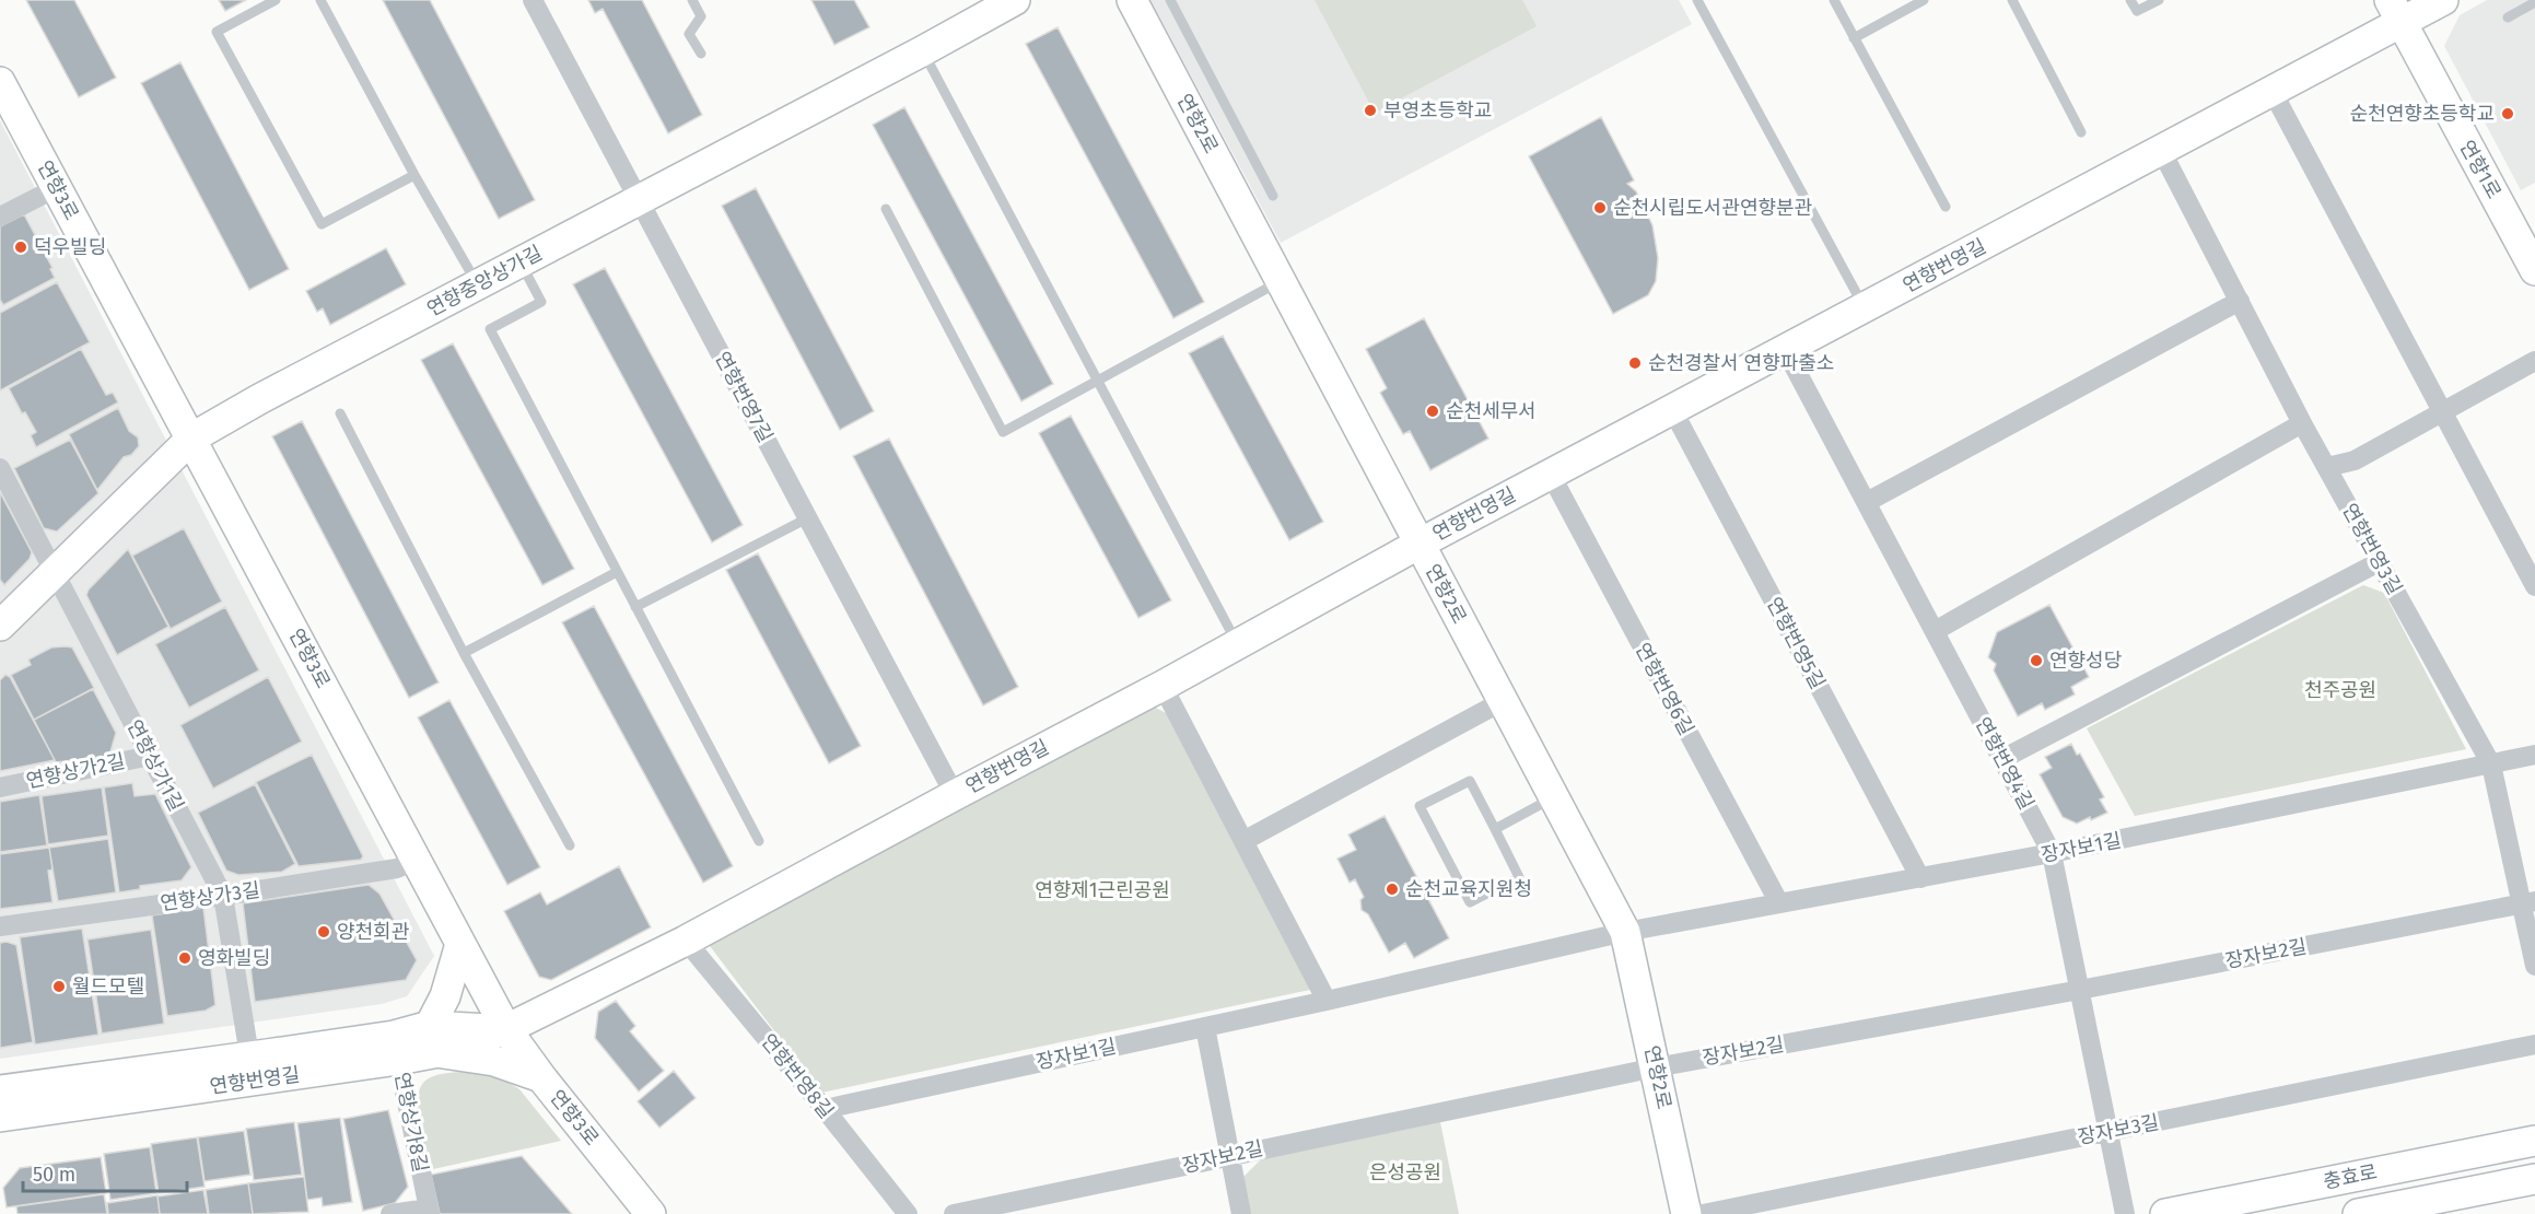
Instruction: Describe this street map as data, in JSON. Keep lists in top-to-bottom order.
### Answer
{
  "streets": {
    "street": [
      "연향2로",
      "연향1로",
      "연향3로",
      "연향번영길",
      "연향중앙상가길",
      "연향번영7길",
      "연향번영3길",
      "연향번영5길",
      "연향번영6길",
      "연향번영4길",
      "연향상가1길",
      "연향상가2길",
      "장자보1길",
      "연향상가3길",
      "장자보2길",
      "연향번영8길",
      "연향상가8길",
      "장자보3길",
      "충효로"
    ]
  },
  "crossings": [
    ["연향2로", "연향번영길"],
    ["연향2로", "장자보1길"],
    ["연향2로", "장자보2길"],
    ["연향1로", "연향번영길"],
    ["연향3로", "연향번영길"],
    ["연향3로", "연향중앙상가길"],
    ["연향3로", "연향상가3길"],
    ["연향번영길", "연향번영7길"],
    ["연향번영길", "연향번영3길"],
    ["연향번영길", "연향번영5길"],
    ["연향번영길", "연향번영6길"],
    ["연향번영길", "연향번영4길"],
    ["연향번영길", "연향상가1길"],
    ["연향번영길", "연향번영8길"],
    ["연향번영길", "연향상가8길"],
    ["연향중앙상가길", "연향번영7길"],
    ["연향중앙상가길", "연향상가1길"],
    ["연향번영3길", "장자보1길"],
    ["연향번영3길", "장자보2길"],
    ["연향번영5길", "장자보1길"],
    ["연향번영6길", "장자보1길"],
    ["연향번영4길", "장자보1길"],
    ["연향번영4길", "장자보2길"],
    ["연향번영4길", "장자보3길"],
    ["연향상가1길", "연향상가2길"],
    ["연향상가1길", "연향상가3길"],
    ["장자보1길", "연향번영8길"]
  ],
  "parks": ["천주공원", "연향제1근린공원", "은성공원"],
  "places": [
    "부영초등학교",
    "순천연향초등학교",
    "순천시립도서관연향분관",
    "덕우빌딩",
    "순천경찰서 연향파출소",
    "순천세무서",
    "연향성당",
    "순천교육지원청",
    "양천회관",
    "영화빌딩",
    "월드모텔"
  ],
  "scale_bar": "50 m"
}
